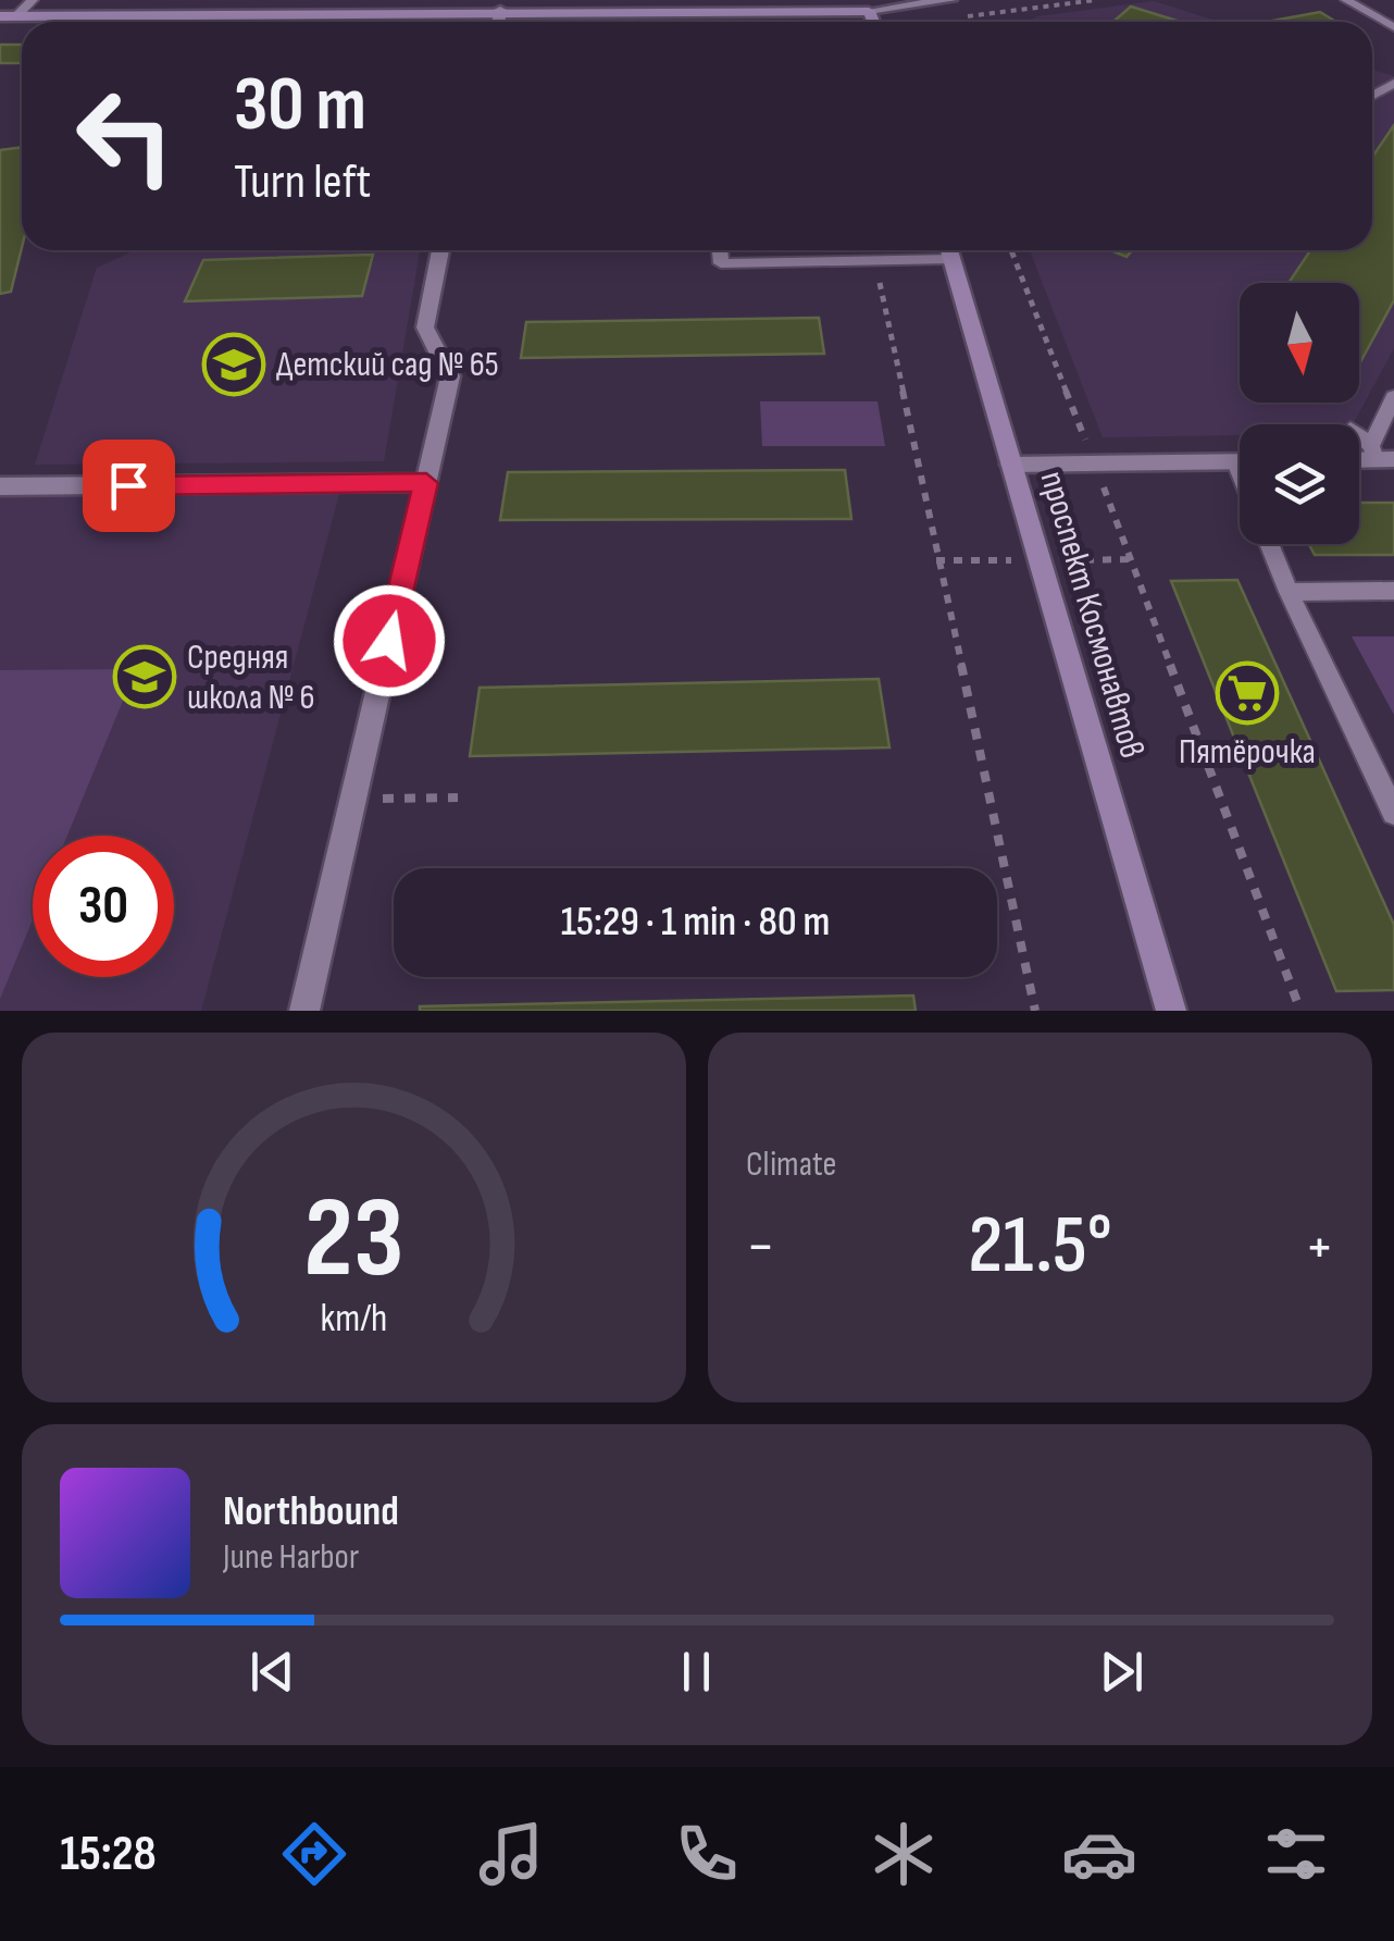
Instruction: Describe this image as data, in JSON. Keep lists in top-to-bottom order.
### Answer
{
  "streets": {
    "main road": ["проспект Космонавтов"]
  },
  "places": {
    "school or university": ["Детский сад № 65", "Средняя школа № 6"],
    "supermarket": ["Пятёрочка"]
  },
  "north": "bottom",
  "page": {
    "turn": ["30 m", "Turn left"],
    "limit": "30",
    "trip": "15:29 · 1 min · 80 m",
    "tile": "Climate",
    "heat": ["−", "21.5°", "+"],
    "song": ["Northbound", "June Harbor"],
    "tabs": "15:28",
    "gauge": ["23", "km/h"]
  }
}
